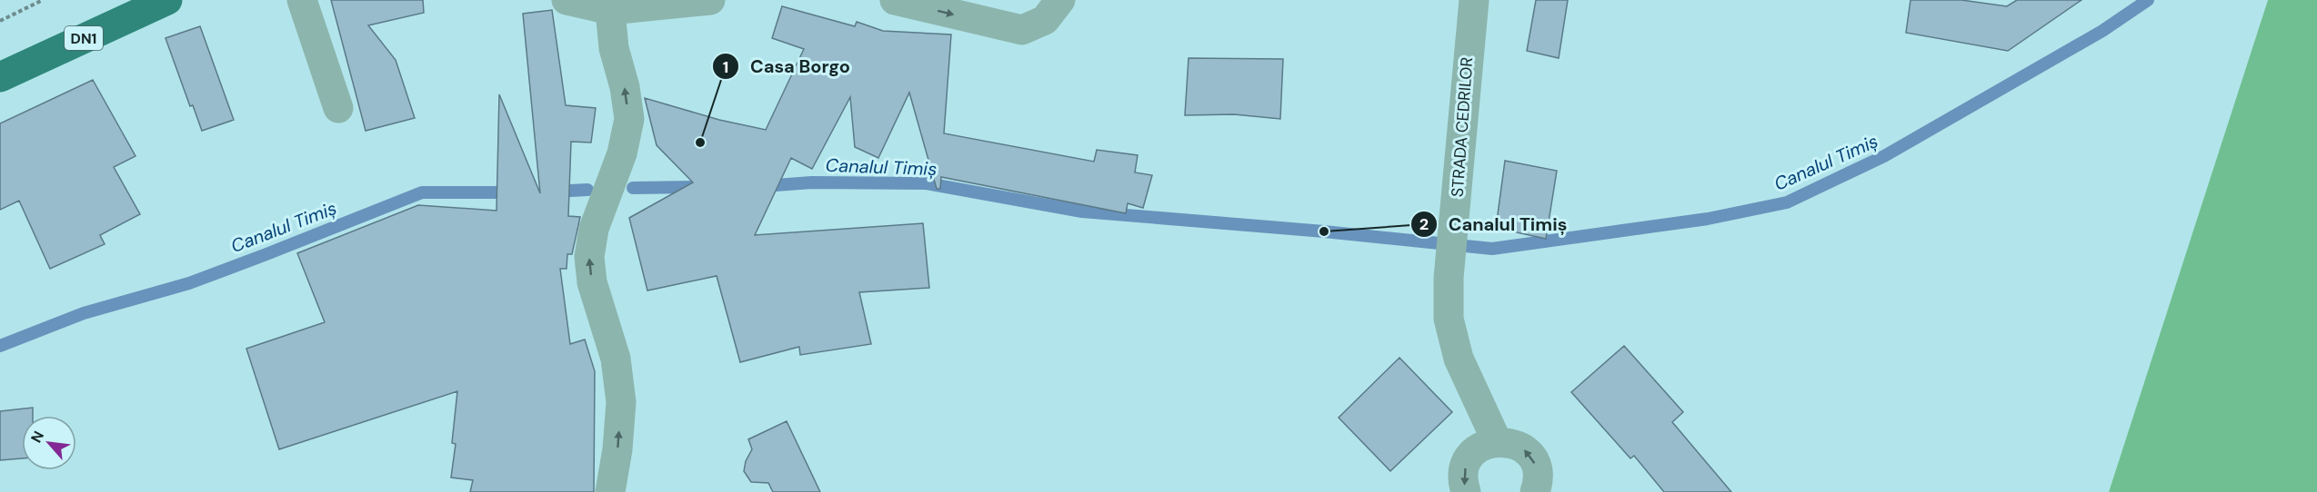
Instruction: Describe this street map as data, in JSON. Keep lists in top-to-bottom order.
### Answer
{
  "streets": {
    "main road": ["DN1"],
    "street": ["STRADA CEDRILOR"]
  },
  "water": ["Canalul Timiș"],
  "places": ["Casa Borgo", "Canalul Timiș"],
  "north": "top left"
}
